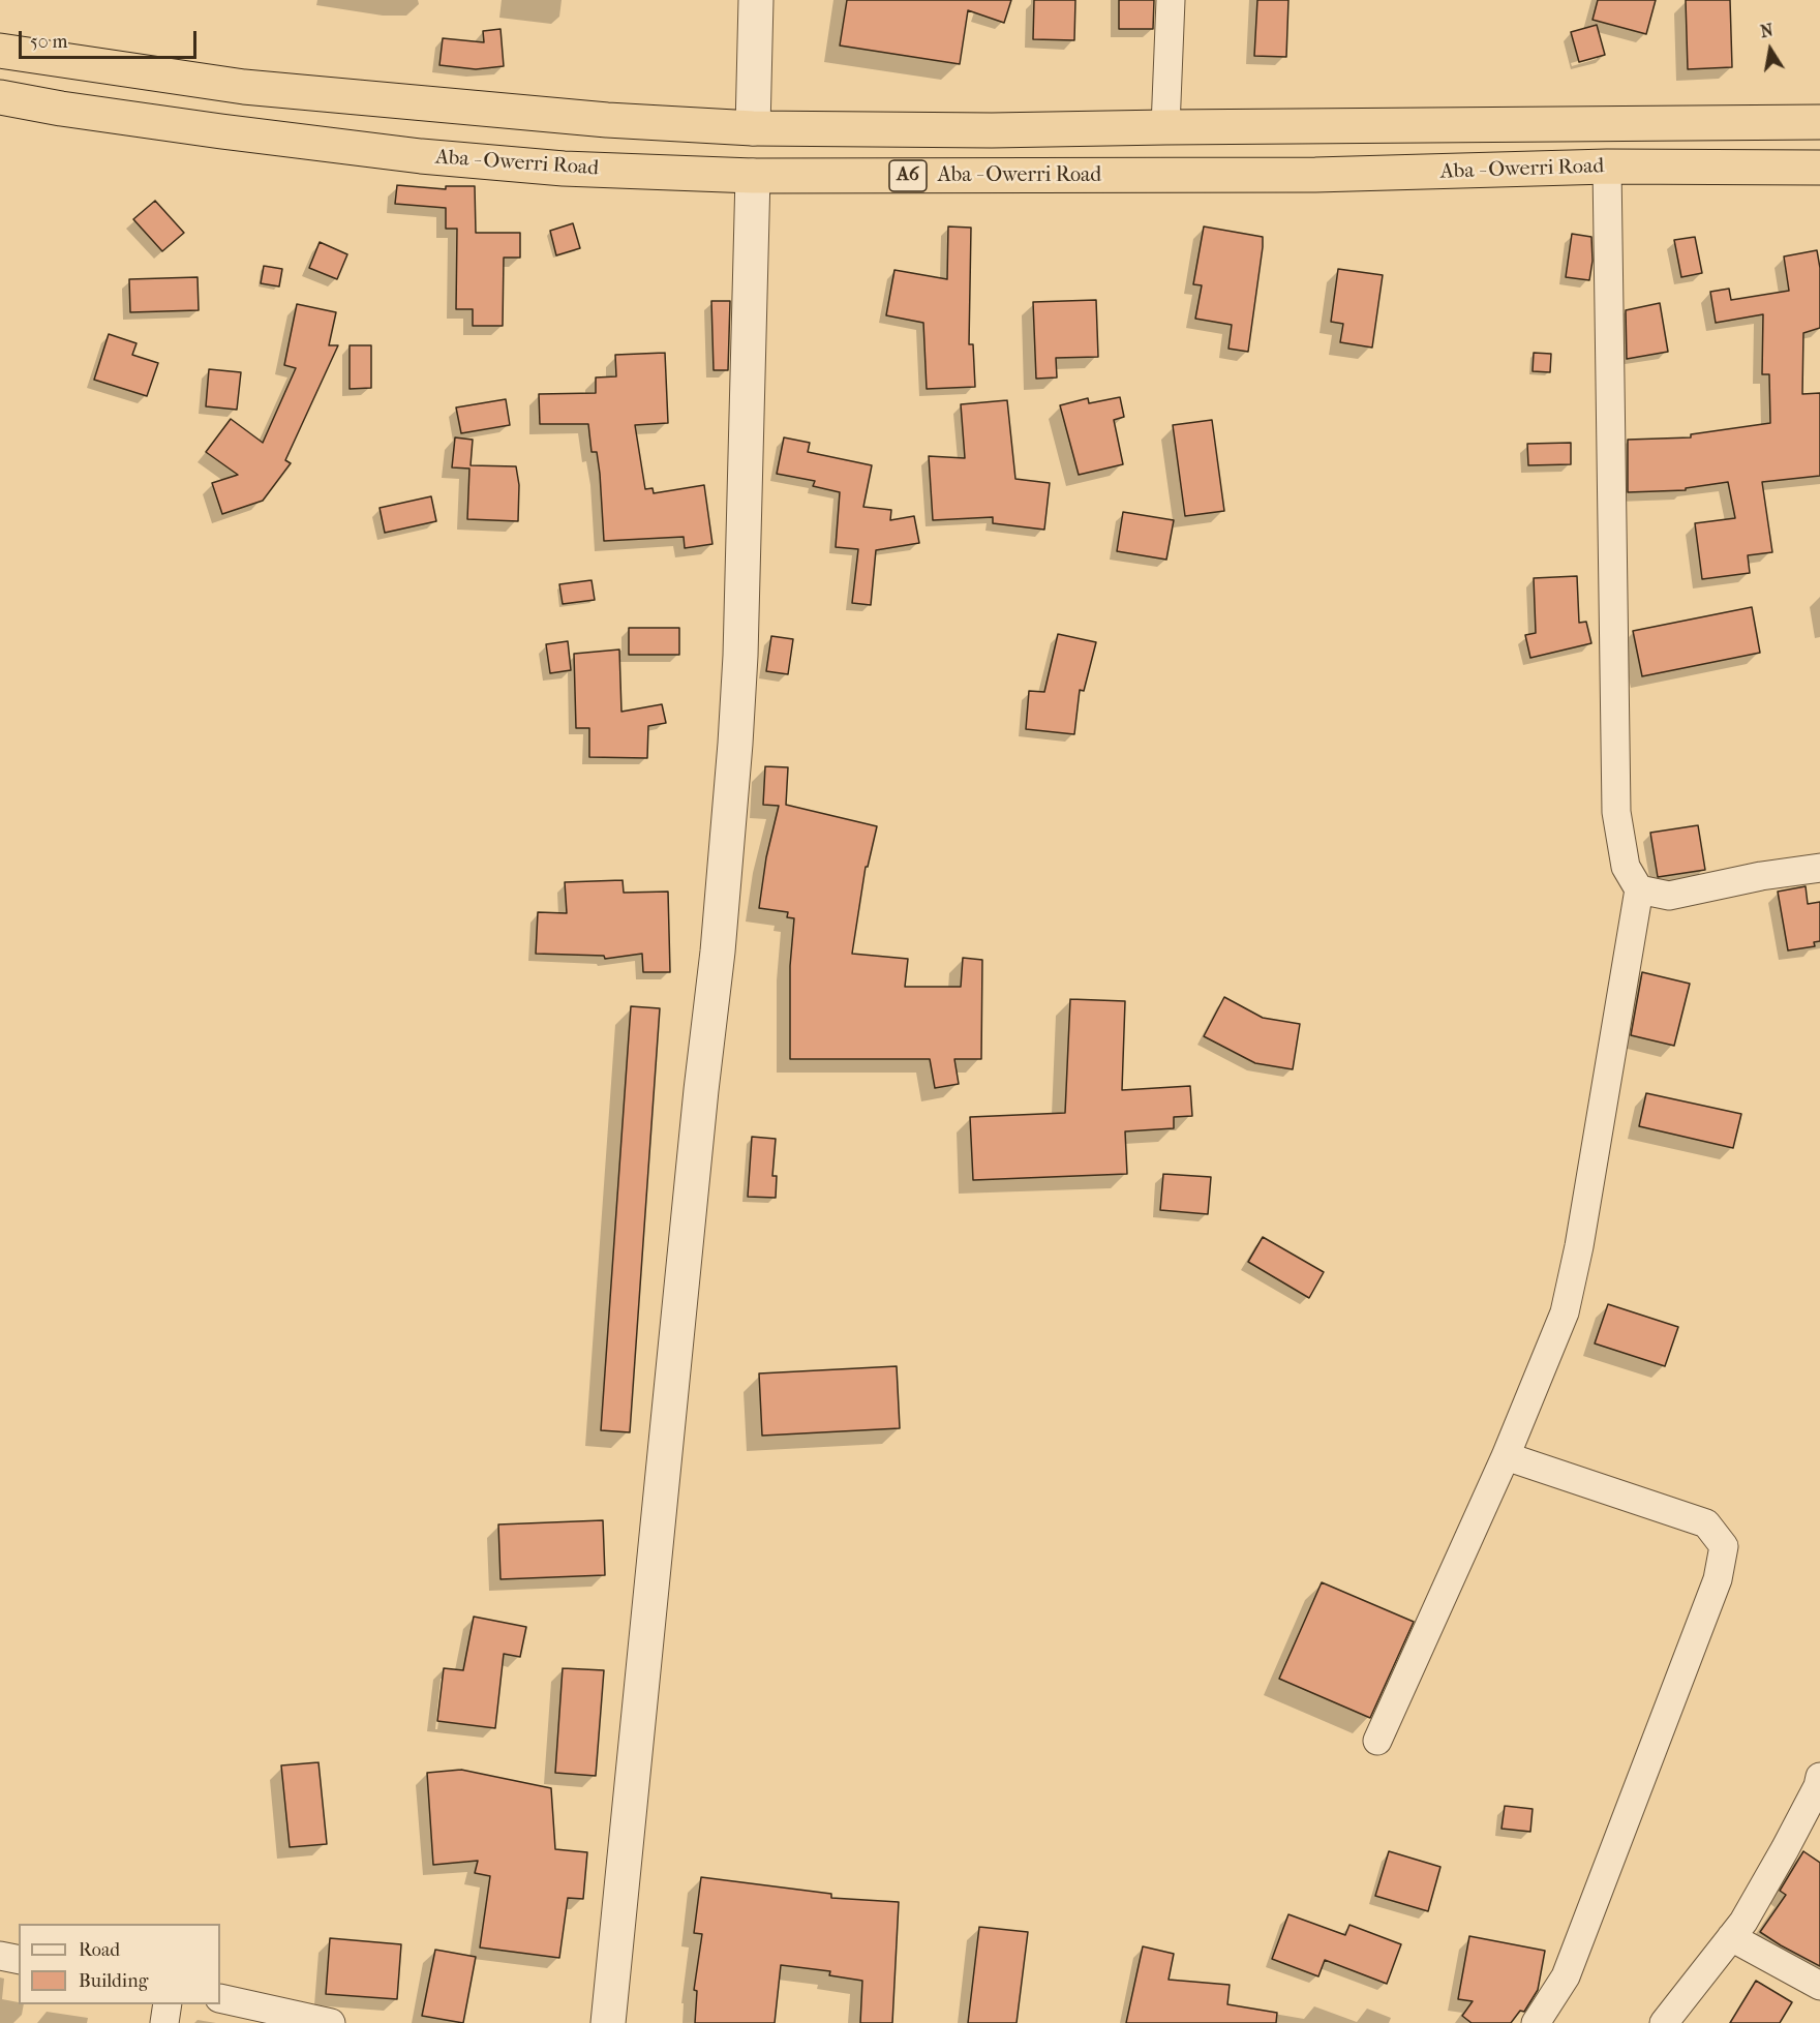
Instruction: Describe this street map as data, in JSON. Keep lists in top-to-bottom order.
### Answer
{
  "streets": {
    "highway": ["Aba - Owerri Road", "A6"]
  },
  "legend": ["Road", "Building"],
  "scale_bar": "50 m",
  "north": "top"
}
